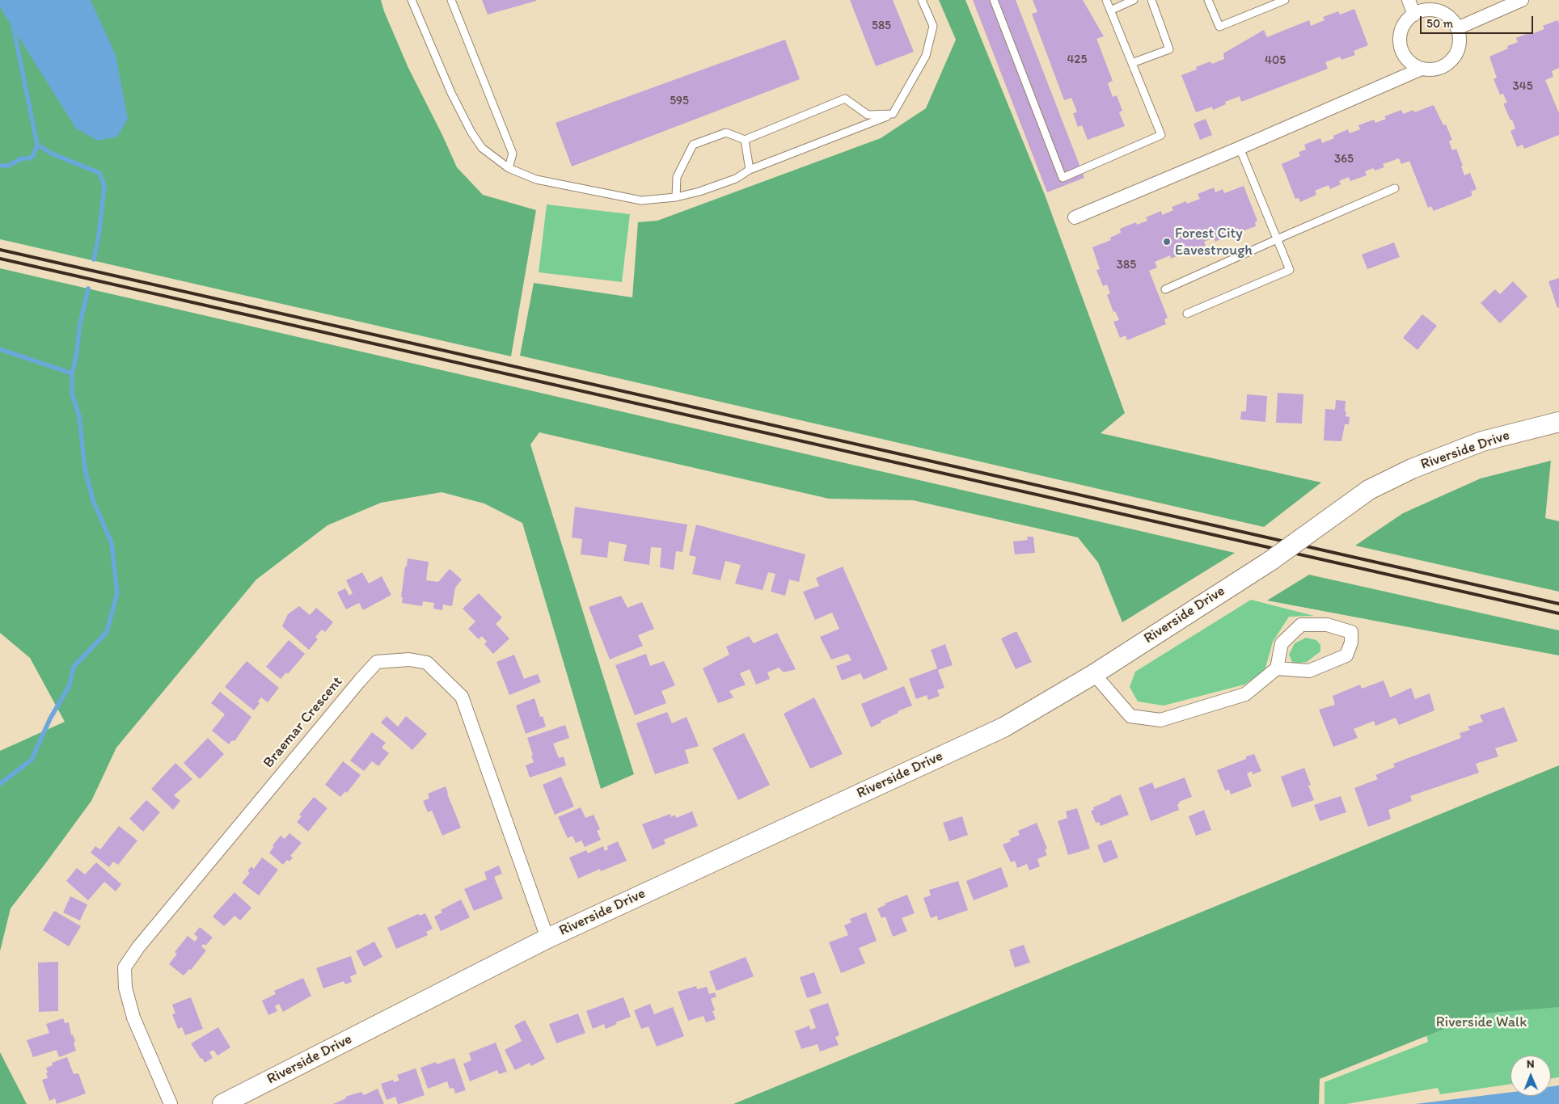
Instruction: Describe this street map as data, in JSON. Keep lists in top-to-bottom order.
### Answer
{
  "streets": {
    "main road": ["Riverside Drive"],
    "street": ["Braemar Crescent"]
  },
  "crossings": [
    ["Riverside Drive", "Braemar Crescent"]
  ],
  "parks": ["Riverside Walk"],
  "places": ["Forest City Eavestrough"],
  "house_numbers": [
    "585",
    "425",
    "405",
    "345",
    "595",
    "365",
    "385"
  ],
  "scale_bar": "50 m",
  "north": "top"
}
